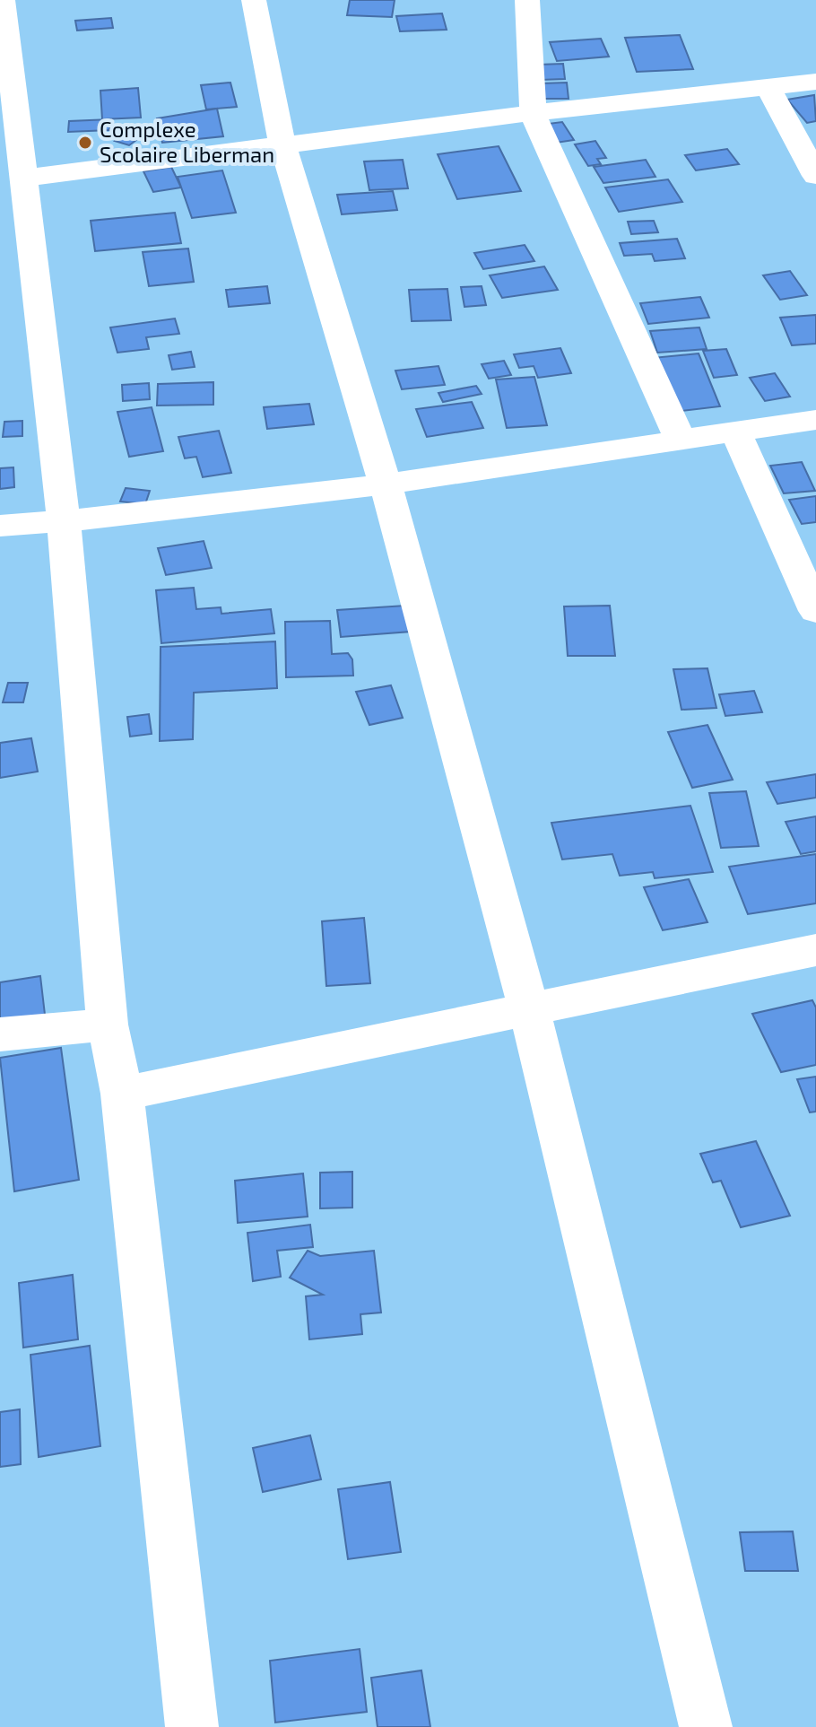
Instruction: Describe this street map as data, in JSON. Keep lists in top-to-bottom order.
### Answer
{
  "places": ["Complexe Scolaire Liberman"]
}
